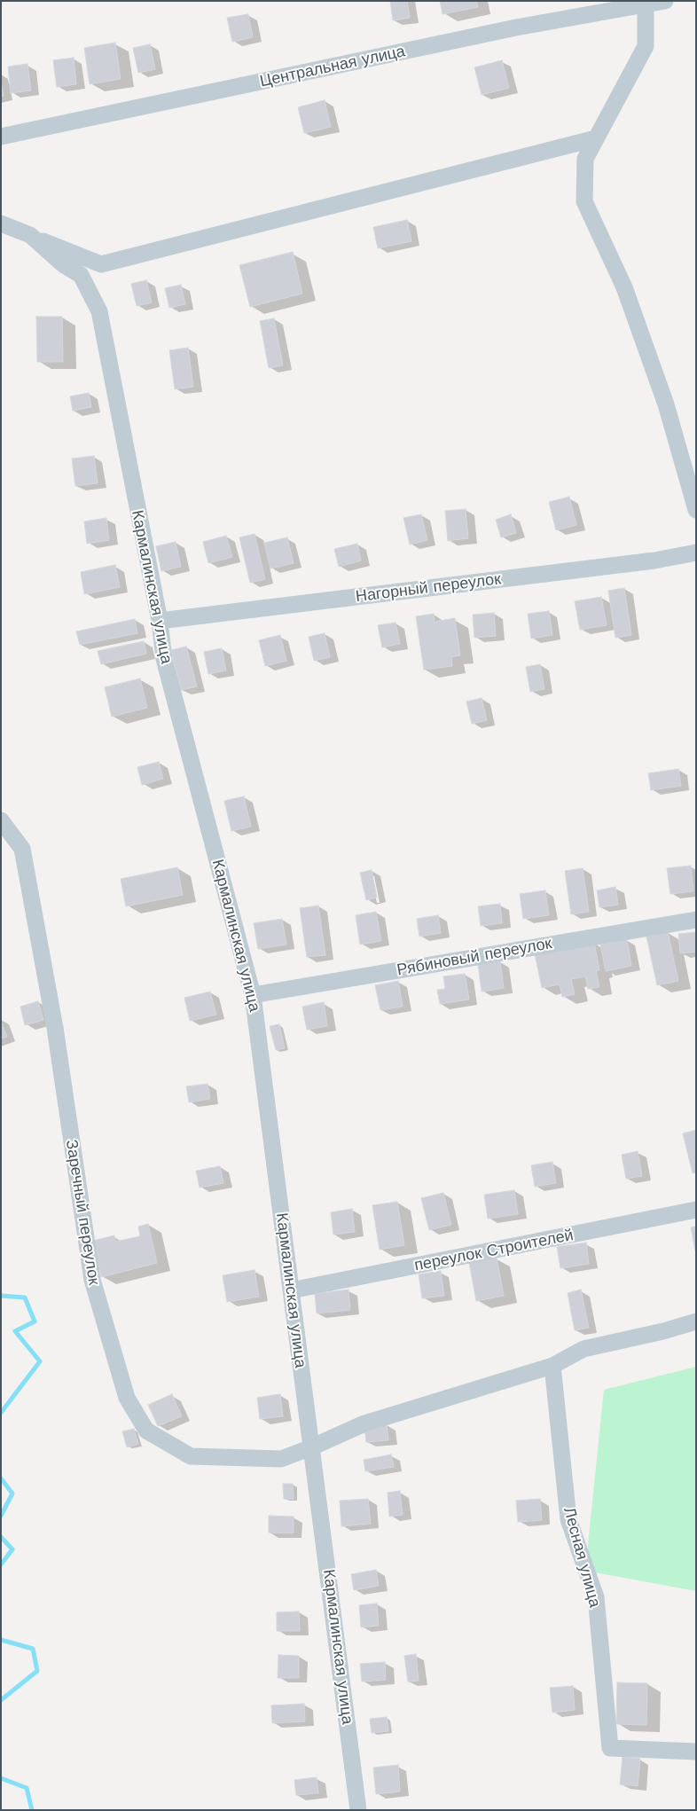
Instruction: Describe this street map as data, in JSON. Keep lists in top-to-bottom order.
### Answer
{
  "streets": {
    "street": [
      "Центральная улица",
      "Кармалинская улица",
      "Нагорный переулок",
      "Рябиновый переулок",
      "Заречный переулок",
      "переулок Строителей",
      "Лесная улица"
    ]
  },
  "crossings": [
    ["Кармалинская улица", "Нагорный переулок"],
    ["Кармалинская улица", "Рябиновый переулок"],
    ["Кармалинская улица", "Заречный переулок"],
    ["Кармалинская улица", "переулок Строителей"],
    ["Заречный переулок", "Лесная улица"]
  ]
}
